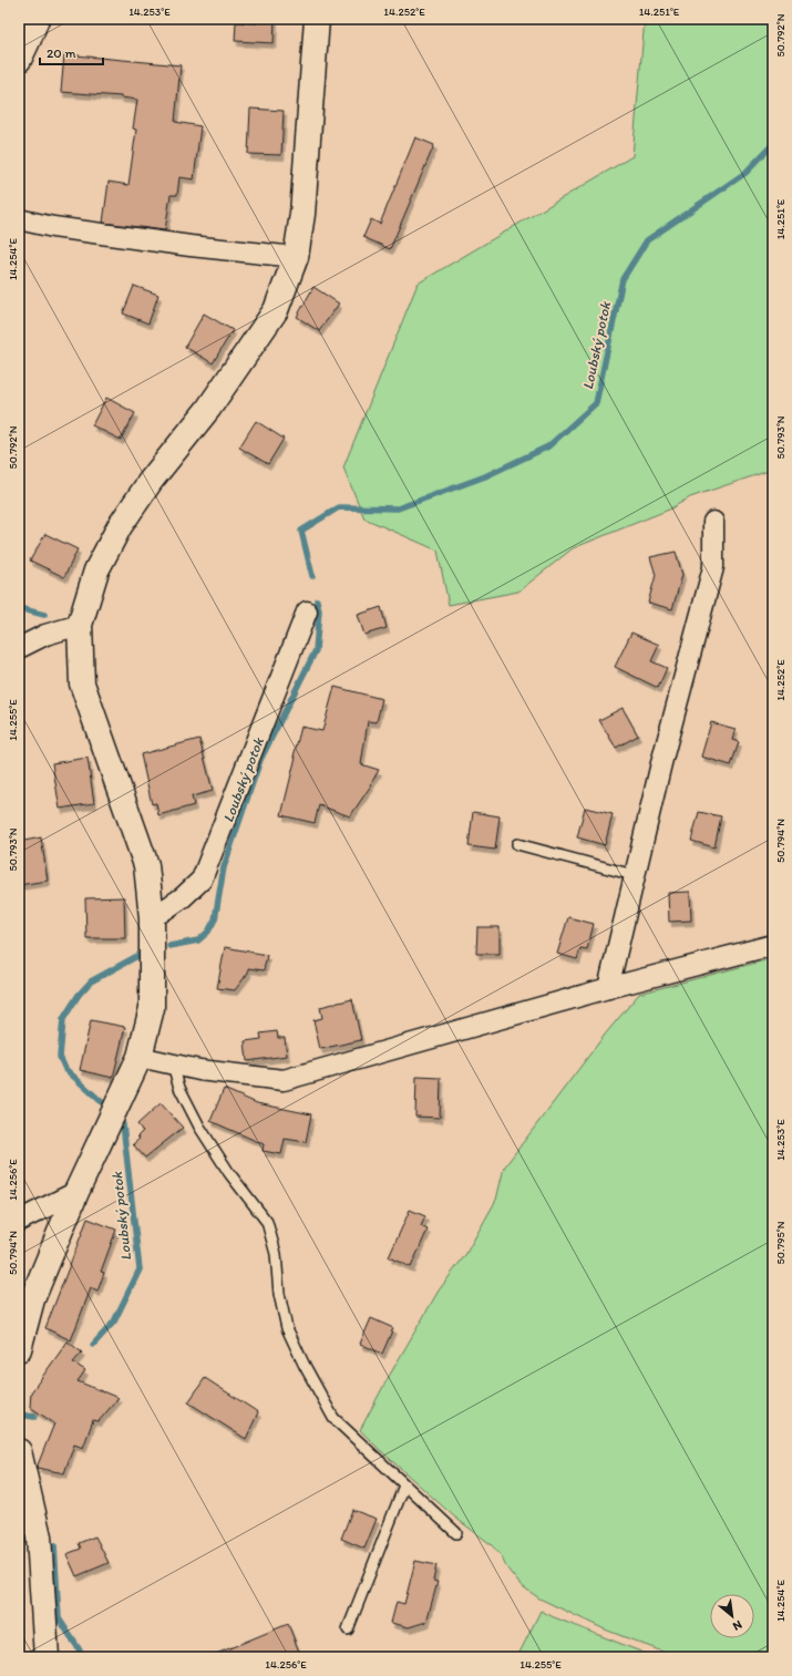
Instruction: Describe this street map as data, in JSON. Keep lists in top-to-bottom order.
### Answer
{
  "water": ["Loubský potok"],
  "scale_bar": "20 m",
  "north": "bottom right",
  "coordinates": [
    "14.253°E",
    "14.252°E",
    "14.251°E",
    "50.792°N",
    "14.254°E",
    "50.793°N",
    "14.255°E",
    "50.794°N",
    "14.256°E",
    "50.795°N"
  ]
}
